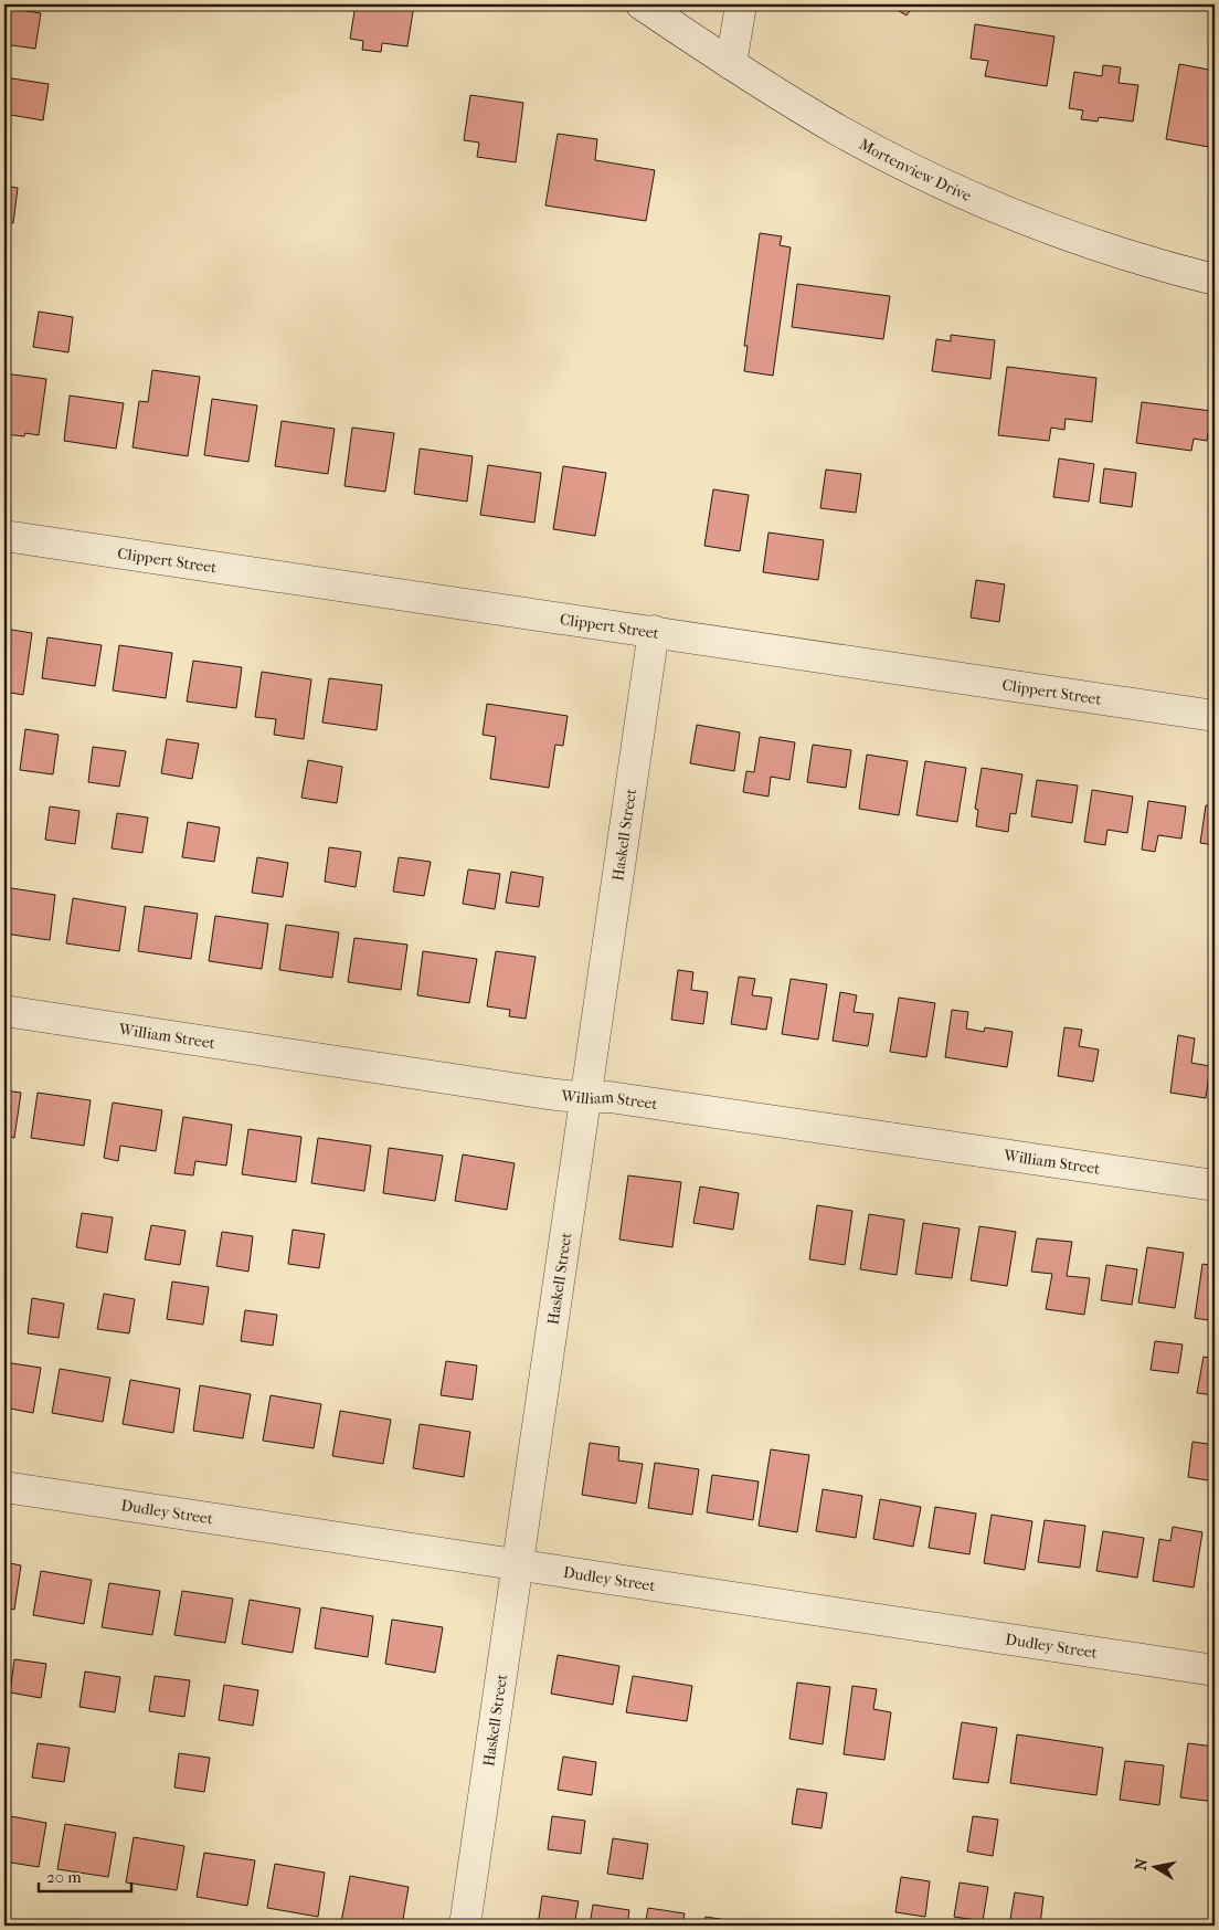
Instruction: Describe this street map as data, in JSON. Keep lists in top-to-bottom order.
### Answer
{
  "streets": {
    "street": [
      "Mortenview Drive",
      "Clippert Street",
      "Haskell Street",
      "William Street",
      "Dudley Street"
    ]
  },
  "crossings": [
    ["Clippert Street", "Haskell Street"],
    ["Haskell Street", "William Street"],
    ["Haskell Street", "Dudley Street"]
  ],
  "scale_bar": "20 m",
  "north": "left"
}
